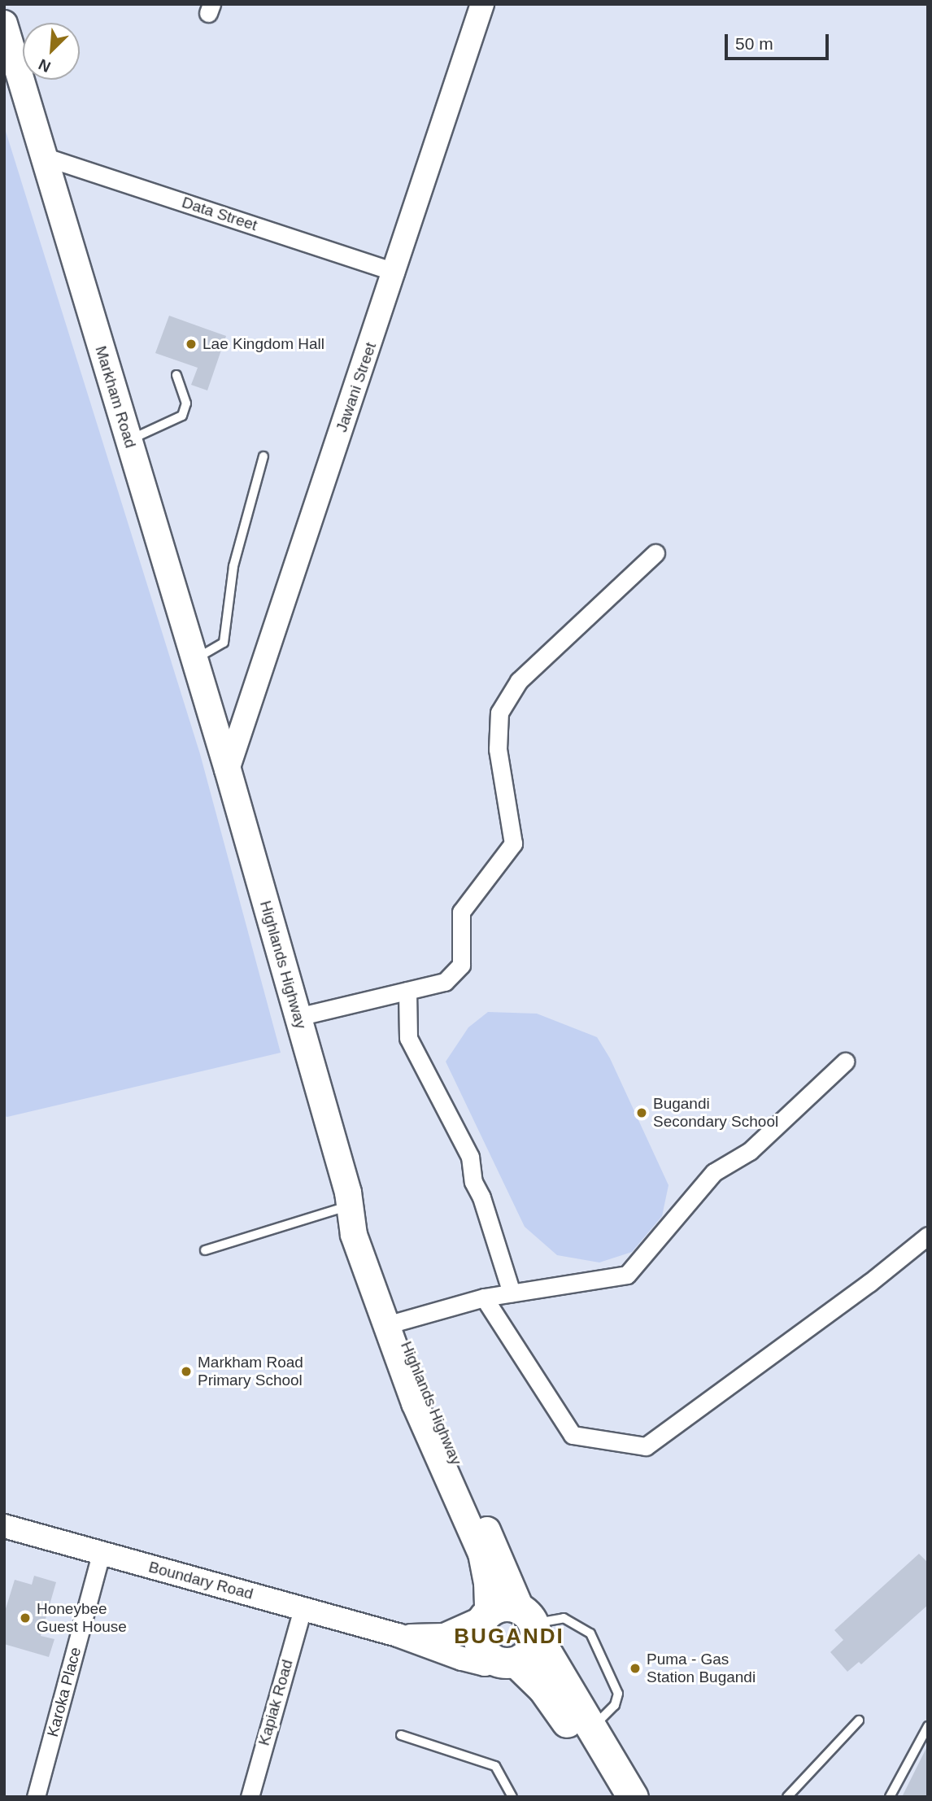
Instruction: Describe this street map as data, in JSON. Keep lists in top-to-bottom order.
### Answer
{
  "streets": {
    "main road": ["Markham Road", "Highlands Highway"],
    "street": [
      "Data Street",
      "Jawani Street",
      "Boundary Road",
      "Karoka Place",
      "Kapiak Road"
    ]
  },
  "crossings": [
    ["Data Street", "Jawani Street"],
    ["Data Street", "Markham Road"],
    ["Jawani Street", "Markham Road"],
    ["Jawani Street", "Highlands Highway"],
    ["Markham Road", "Highlands Highway"],
    ["Boundary Road", "Karoka Place"],
    ["Boundary Road", "Kapiak Road"]
  ],
  "districts": ["BUGANDI"],
  "places": [
    "Lae Kingdom Hall",
    "Bugandi Secondary School",
    "Markham Road Primary School",
    "Honeybee Guest House",
    "Puma - Gas Station Bugandi"
  ],
  "scale_bar": "50 m",
  "north": "bottom left"
}
